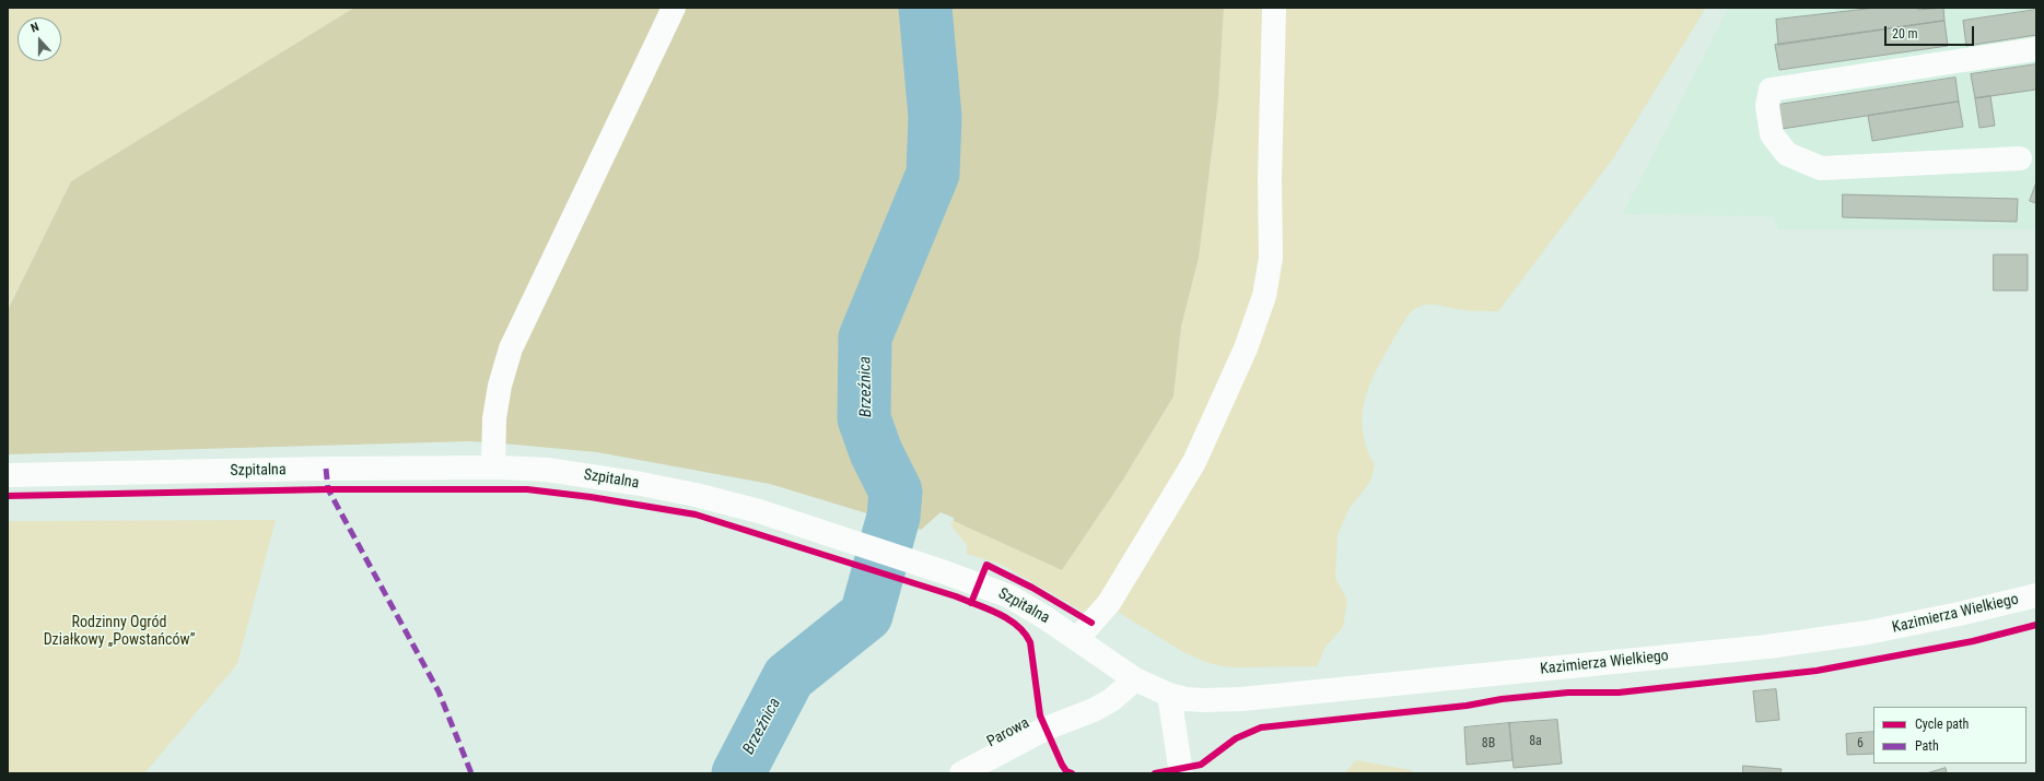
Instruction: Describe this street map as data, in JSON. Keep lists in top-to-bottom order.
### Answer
{
  "streets": {
    "street": ["Szpitalna", "Kazimierza Wielkiego", "Parowa"]
  },
  "crossings": [
    ["Szpitalna", "Kazimierza Wielkiego"],
    ["Szpitalna", "Parowa"]
  ],
  "water": ["Brzeźnica"],
  "parks": ["Rodzinny Ogród Działkowy „Powstańców”"],
  "house_numbers": ["8a", "8B", "6"],
  "legend": ["Cycle path", "Path"],
  "scale_bar": "20 m",
  "north": "top"
}
